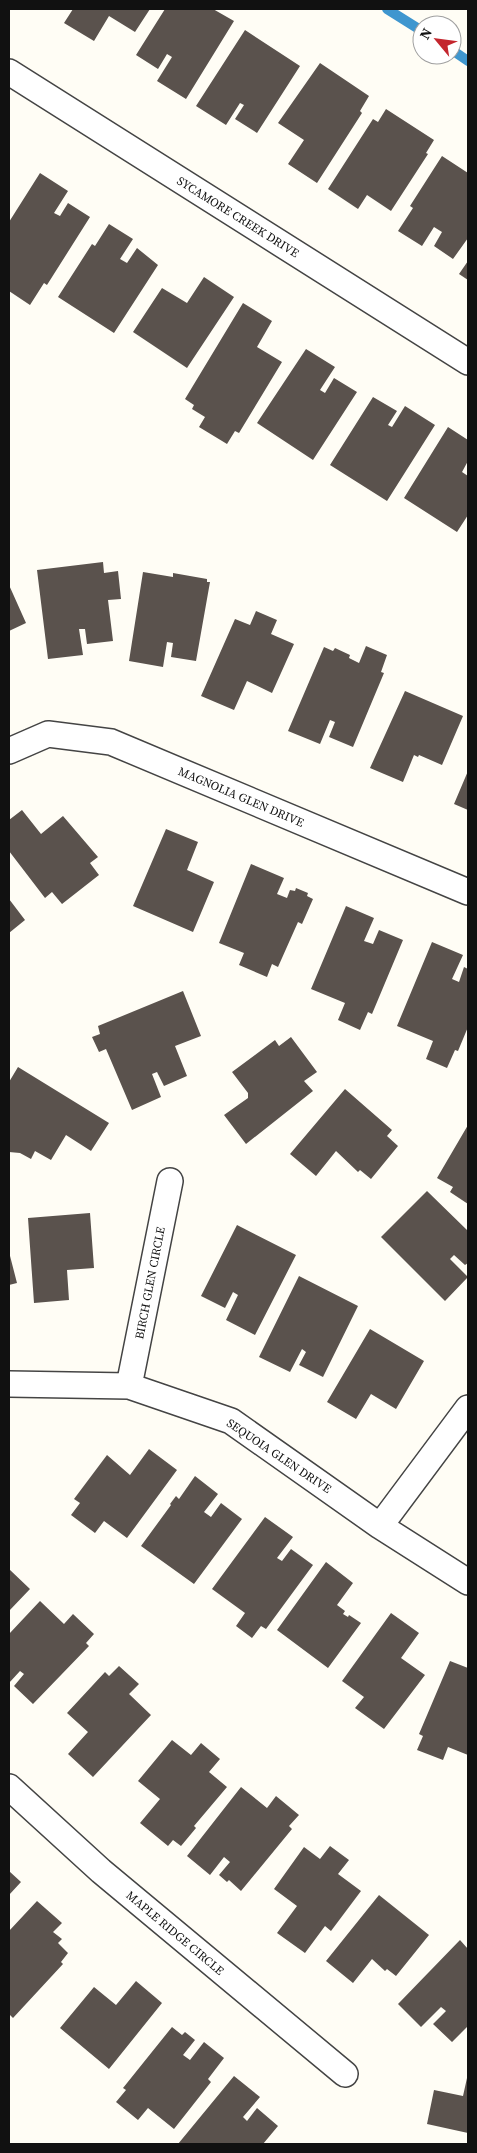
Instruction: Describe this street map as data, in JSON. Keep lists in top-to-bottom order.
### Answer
{
  "streets": {
    "street": [
      "SYCAMORE CREEK DRIVE",
      "MAGNOLIA GLEN DRIVE",
      "BIRCH GLEN CIRCLE",
      "SEQUOIA GLEN DRIVE",
      "MAPLE RIDGE CIRCLE"
    ]
  },
  "crossings": [
    ["BIRCH GLEN CIRCLE", "SEQUOIA GLEN DRIVE"]
  ],
  "north": "top left"
}
